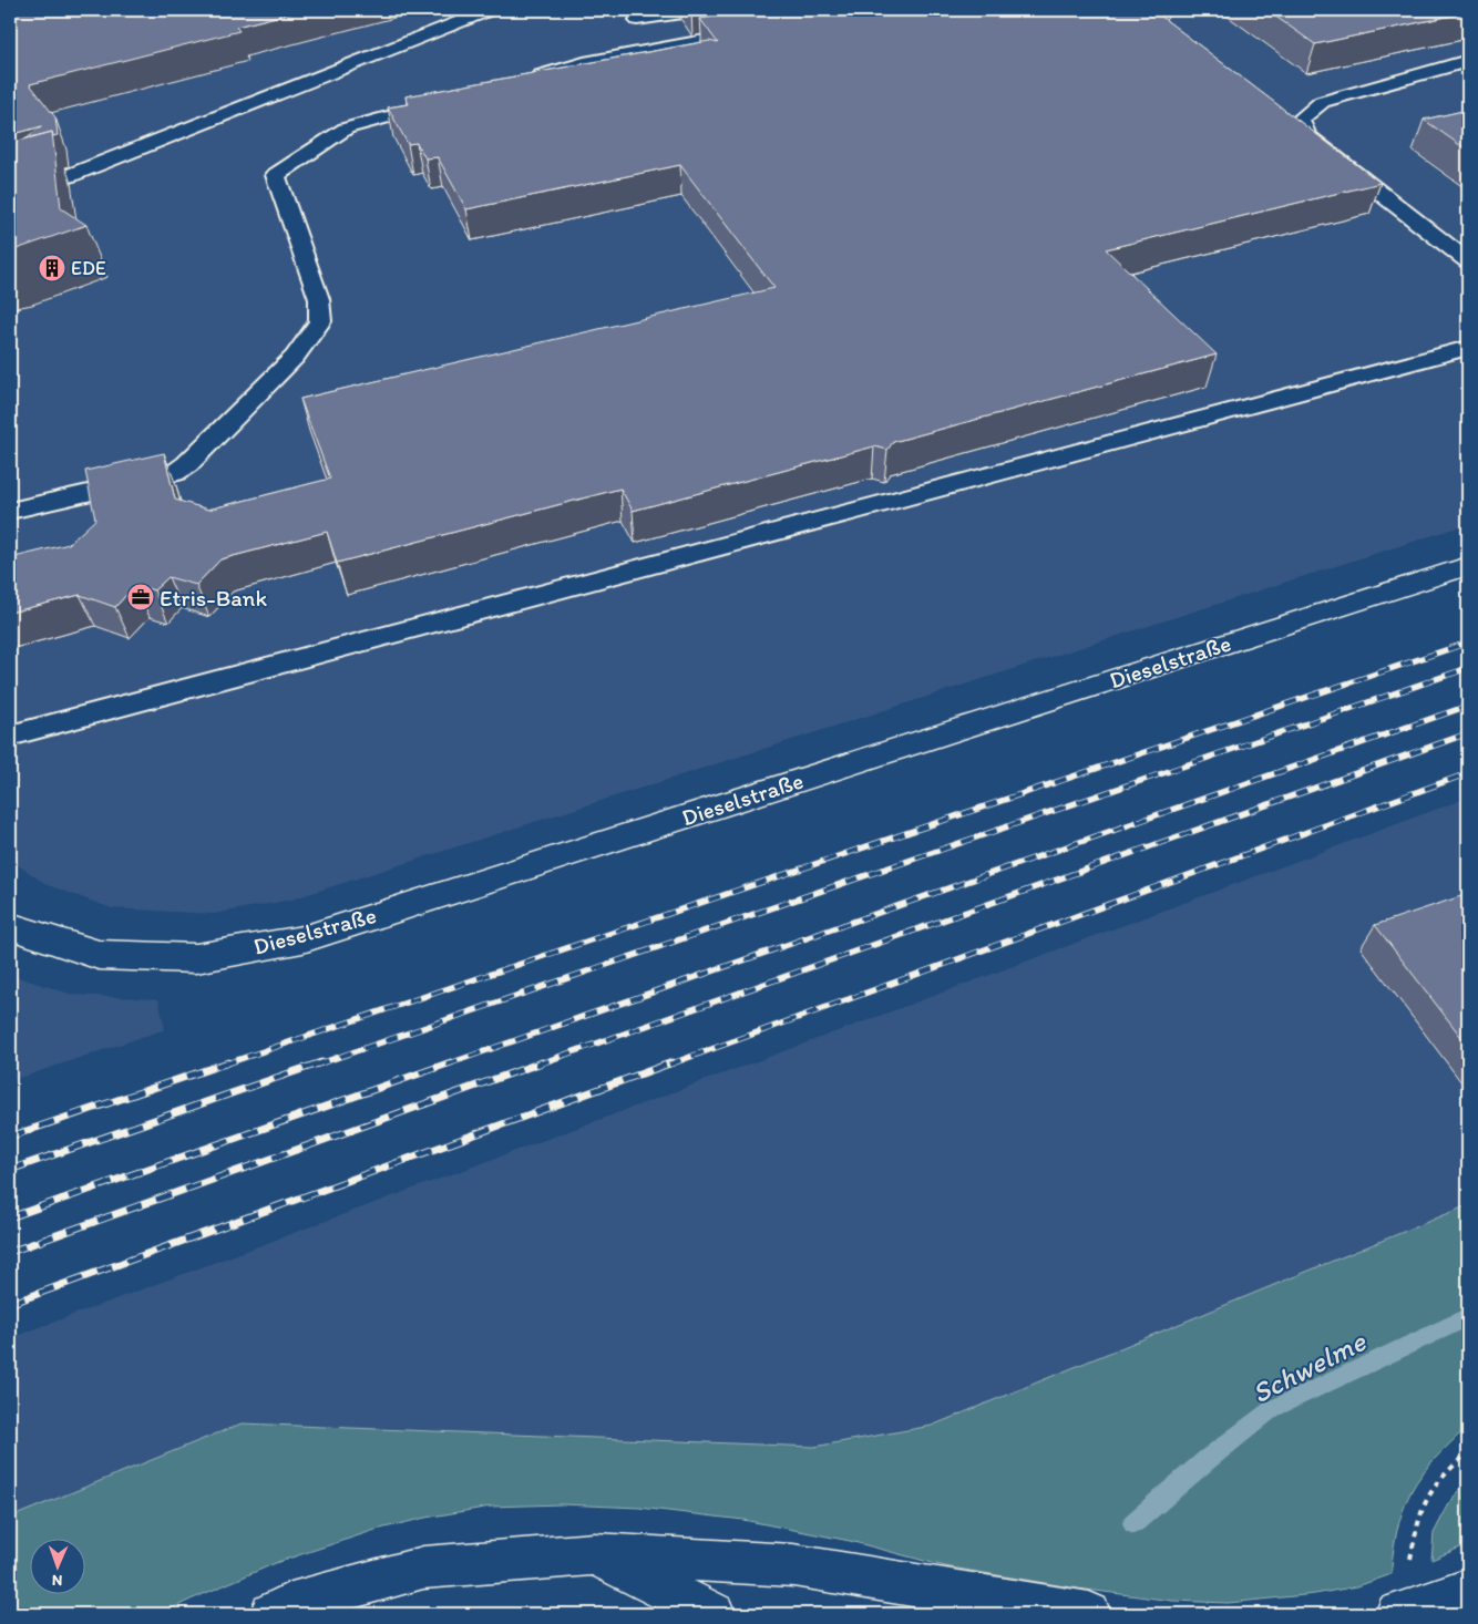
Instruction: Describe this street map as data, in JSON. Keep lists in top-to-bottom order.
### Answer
{
  "streets": {
    "main road": ["Dieselstraße"]
  },
  "water": ["Schwelme"],
  "places": {
    "building": ["EDE"],
    "office": ["Etris-Bank"]
  },
  "north": "bottom"
}
